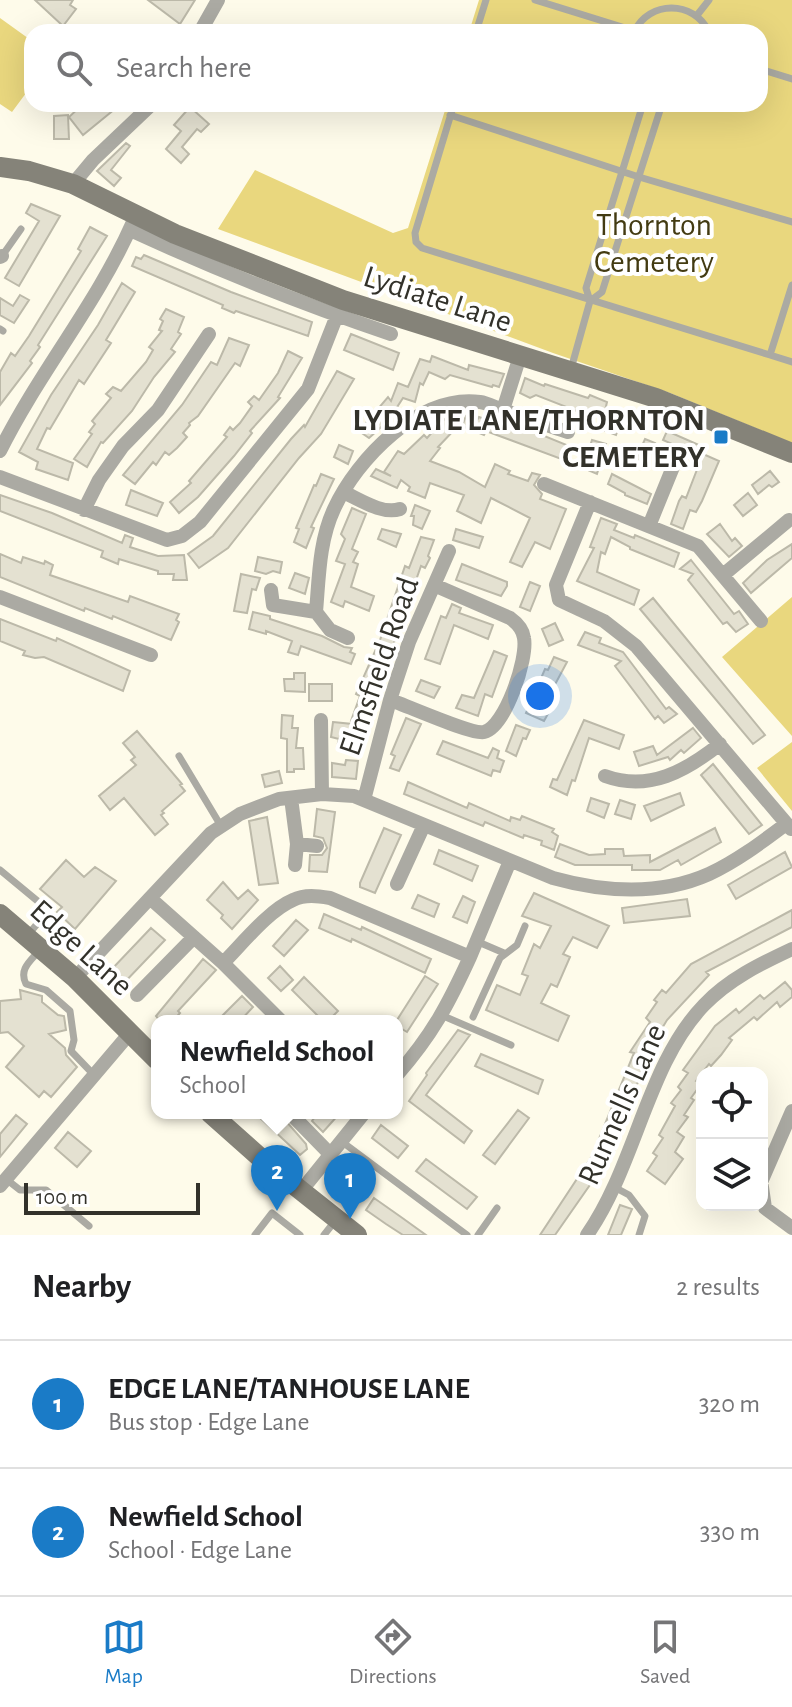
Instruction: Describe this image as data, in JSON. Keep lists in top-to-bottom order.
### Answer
{
  "streets": {
    "main road": ["Lydiate Lane", "Edge Lane"],
    "street": ["Elmsfield Road", "Runnells Lane"]
  },
  "parks": ["Thornton Cemetery"],
  "places": {
    "transit": ["LYDIATE LANE/THORNTON CEMETERY"]
  },
  "scale_bar": "100 m",
  "page": {
    "search": "Search here",
    "popup": ["Newfield School", "School"],
    "pins": ["2", "1"],
    "scale": "100 m",
    "heading": ["Nearby", "2 results"],
    "list": [
      {
        "mark": "1",
        "name": "EDGE LANE/TANHOUSE LANE",
        "note": "Bus stop · Edge Lane",
        "value": "320 m"
      },
      {
        "mark": "2",
        "name": "Newfield School",
        "note": "School · Edge Lane",
        "value": "330 m"
      }
    ],
    "nav": ["Map", "Directions", "Saved"]
  }
}
